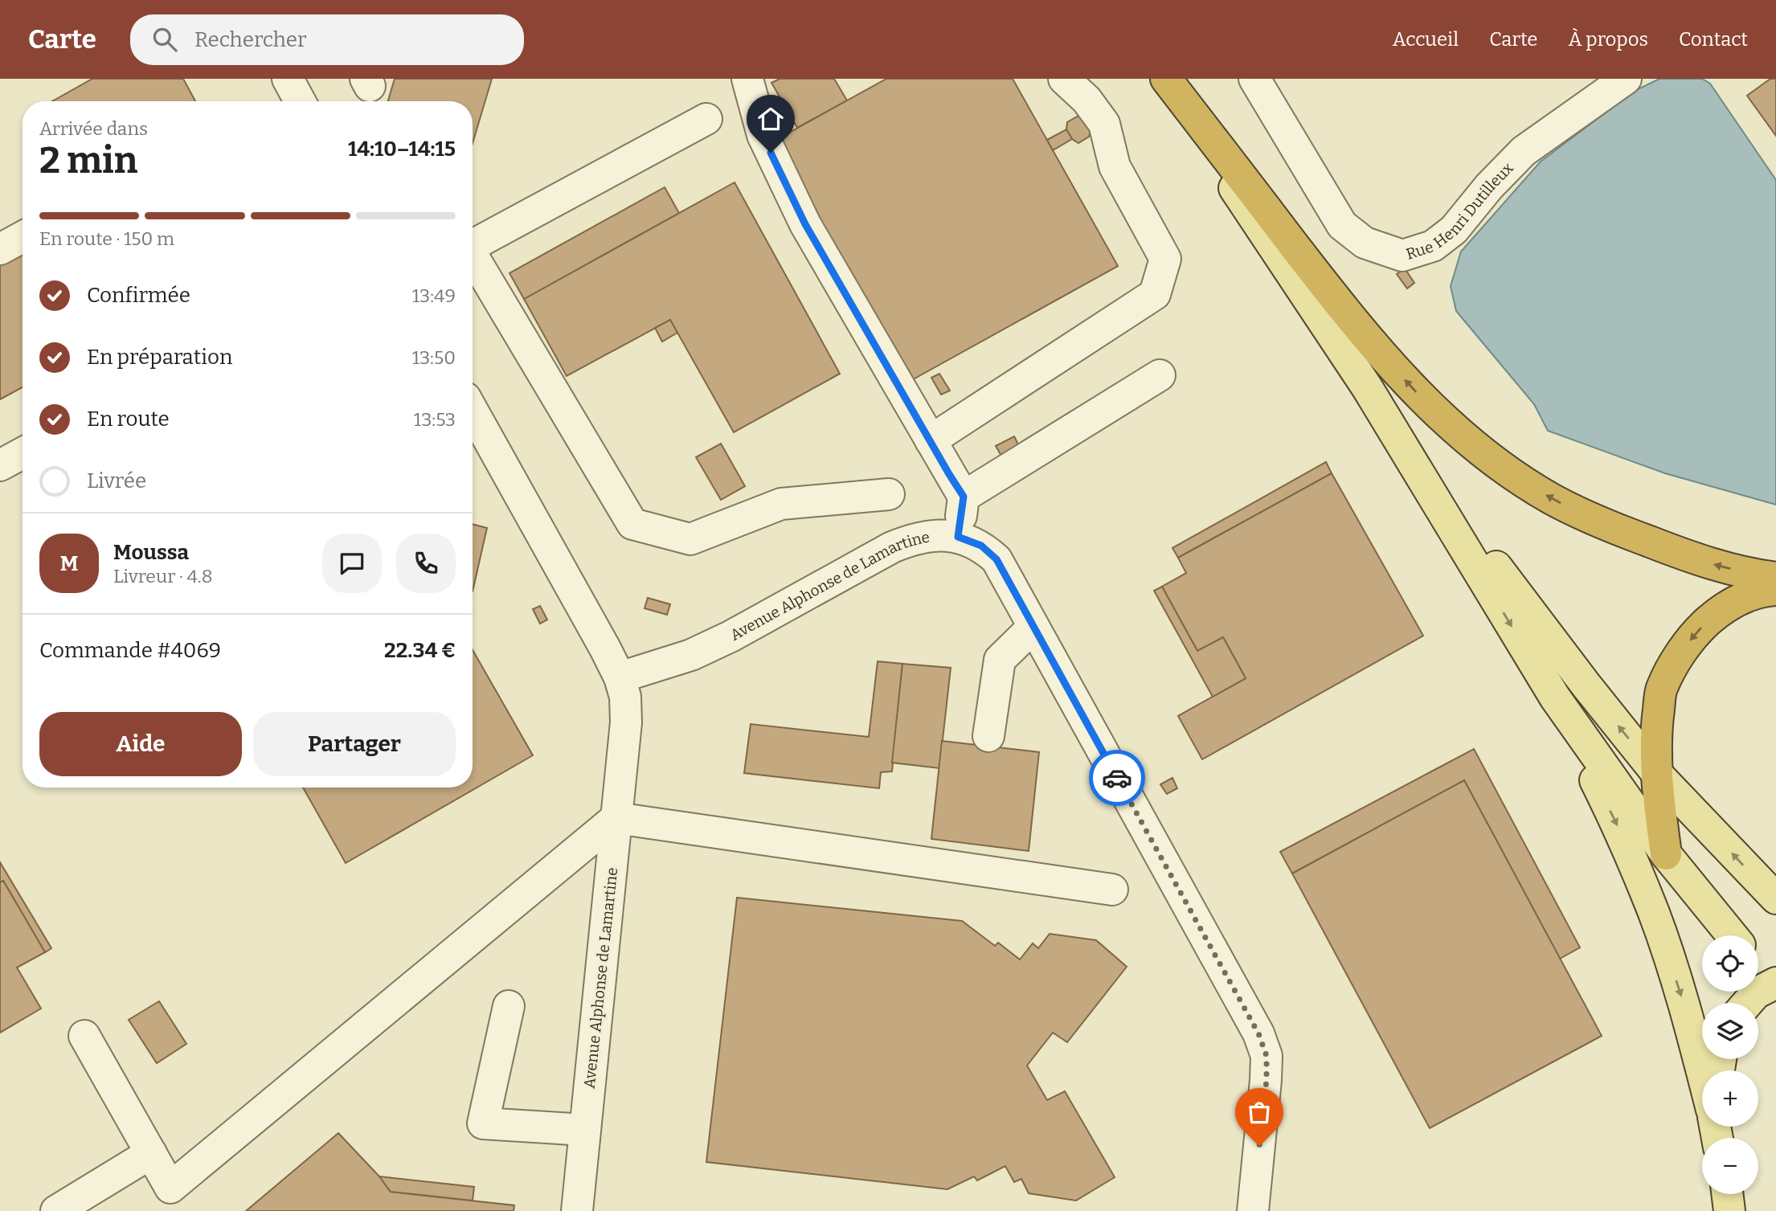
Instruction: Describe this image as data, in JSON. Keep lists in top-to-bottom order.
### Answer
{
  "streets": {
    "street": ["Rue Henri Dutilleux", "Avenue Alphonse de Lamartine"]
  },
  "page": {
    "header": "Carte",
    "search": "Rechercher",
    "nav": [
      "Accueil",
      "Carte",
      "À propos",
      "Contact"
    ],
    "heading": ["2 min", "Arrivée dans", "14:10–14:15"],
    "panel": [
      "Moussa",
      "Livreur · 4.8",
      "Commande #4069",
      "22.34 €"
    ],
    "bar": "En route · 150 m",
    "list": [
      ["Confirmée", "13:49"],
      ["En préparation", "13:50"],
      ["En route", "13:53"],
      "Livrée"
    ],
    "round": "M",
    "buttons": ["Aide", "Partager"],
    "map_buttons": ["+", "−"]
  }
}
